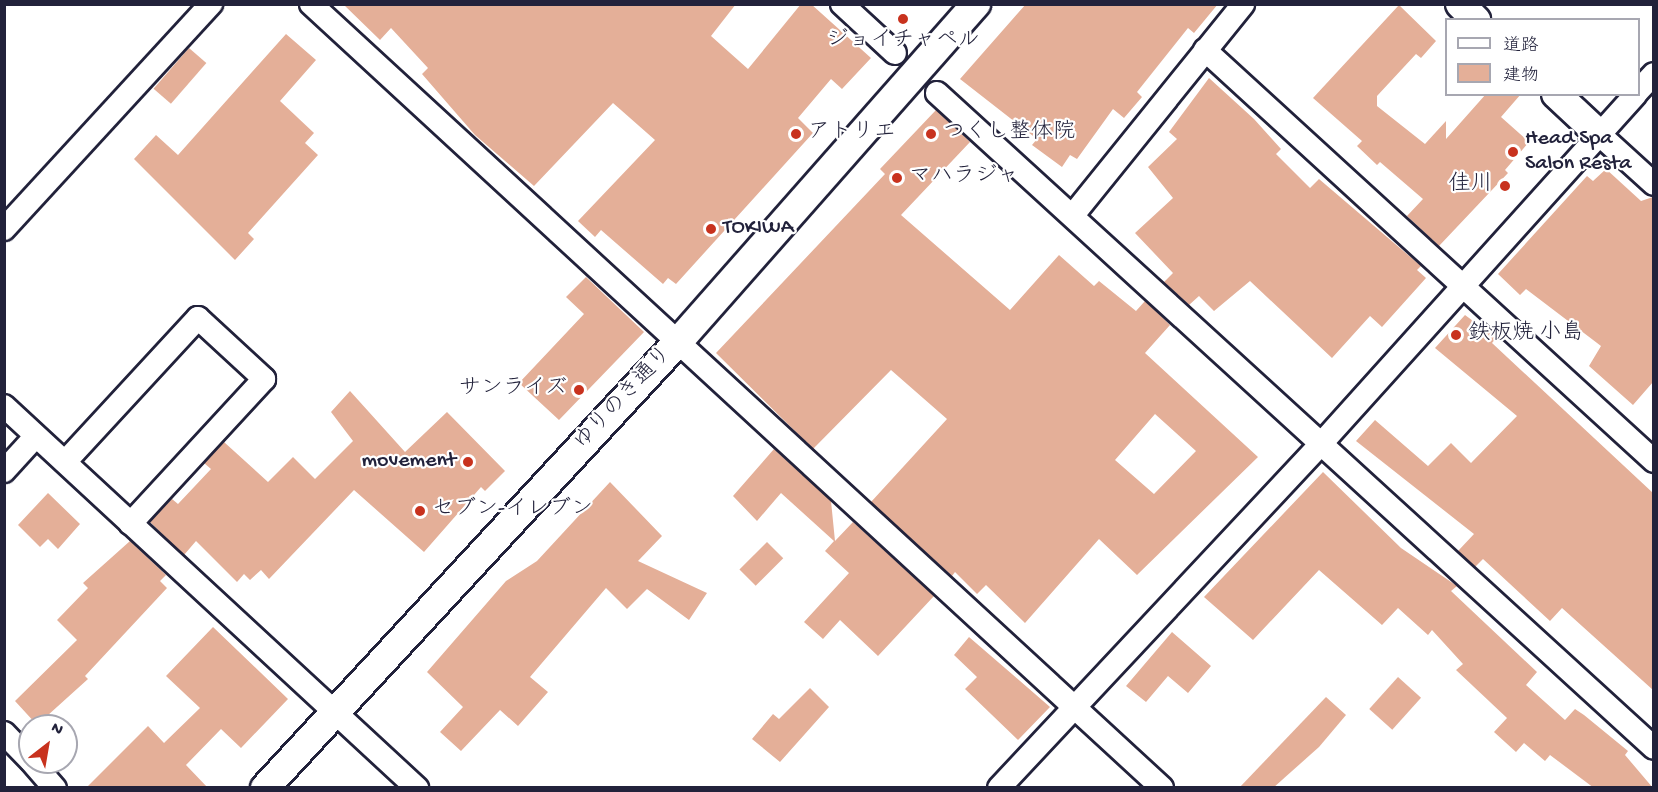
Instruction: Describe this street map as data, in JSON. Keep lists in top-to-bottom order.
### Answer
{
  "streets": {
    "street": ["ゆりのき通り"]
  },
  "places": [
    "ジョイチャペル",
    "アトリエ",
    "つくし整体院",
    "Head Spa Salon Resta",
    "マハラジャ",
    "佳川",
    "TOKIWA",
    "鉄板焼 小島",
    "サンライズ",
    "movement",
    "セブン-イレブン"
  ],
  "legend": ["道路", "建物"],
  "north": "top right"
}
